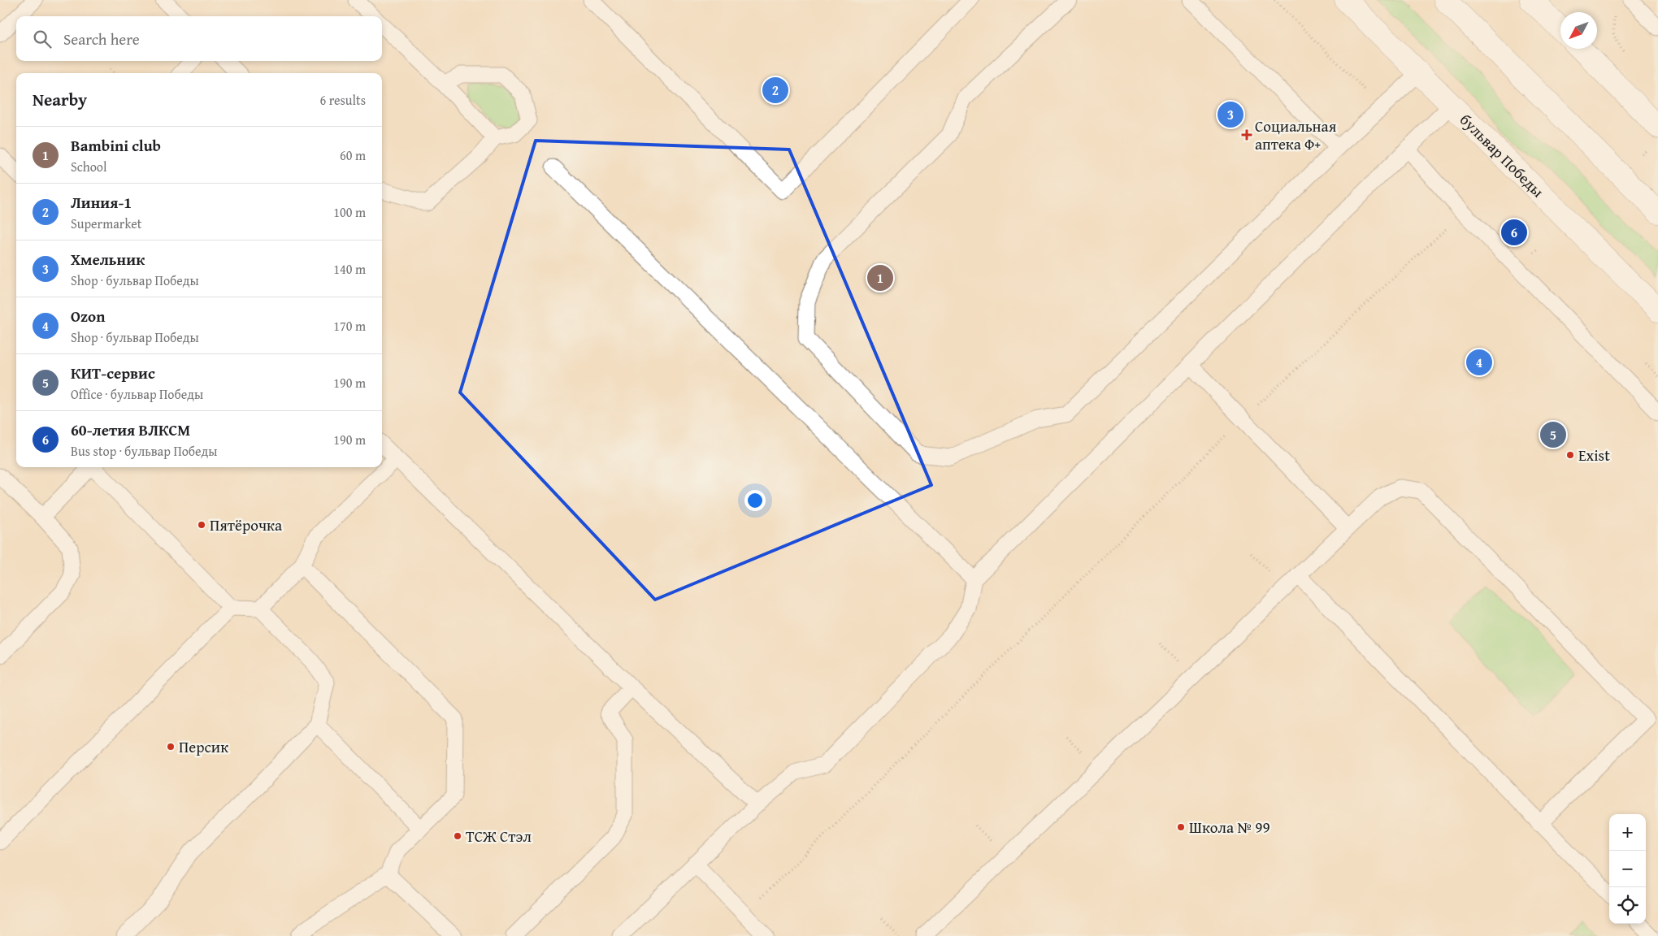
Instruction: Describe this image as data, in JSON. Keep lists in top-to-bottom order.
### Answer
{
  "streets": {
    "main road": ["бульвар Победы"]
  },
  "places": {
    "health": ["Социальная аптека Ф+"],
    "other": [
      "Exist",
      "Пятёрочка",
      "Персик",
      "Школа № 99",
      "ТСЖ Стэл"
    ]
  },
  "north": "bottom left",
  "page": {
    "search": "Search here",
    "heading": ["Nearby", "6 results"],
    "pins": [
      "2",
      "3",
      "6",
      "1",
      "4",
      "5"
    ],
    "list": [
      {
        "mark": "1",
        "name": "Bambini club",
        "note": "School",
        "value": "60 m"
      },
      {
        "mark": "2",
        "name": "Линия-1",
        "note": "Supermarket",
        "value": "100 m"
      },
      {
        "mark": "3",
        "name": "Хмельник",
        "note": "Shop · бульвар Победы",
        "value": "140 m"
      },
      {
        "mark": "4",
        "name": "Ozon",
        "note": "Shop · бульвар Победы",
        "value": "170 m"
      },
      {
        "mark": "5",
        "name": "КИТ-сервис",
        "note": "Office · бульвар Победы",
        "value": "190 m"
      },
      {
        "mark": "6",
        "name": "60-летия ВЛКСМ",
        "note": "Bus stop · бульвар Победы",
        "value": "190 m"
      }
    ],
    "map_buttons": ["+", "−"]
  }
}
